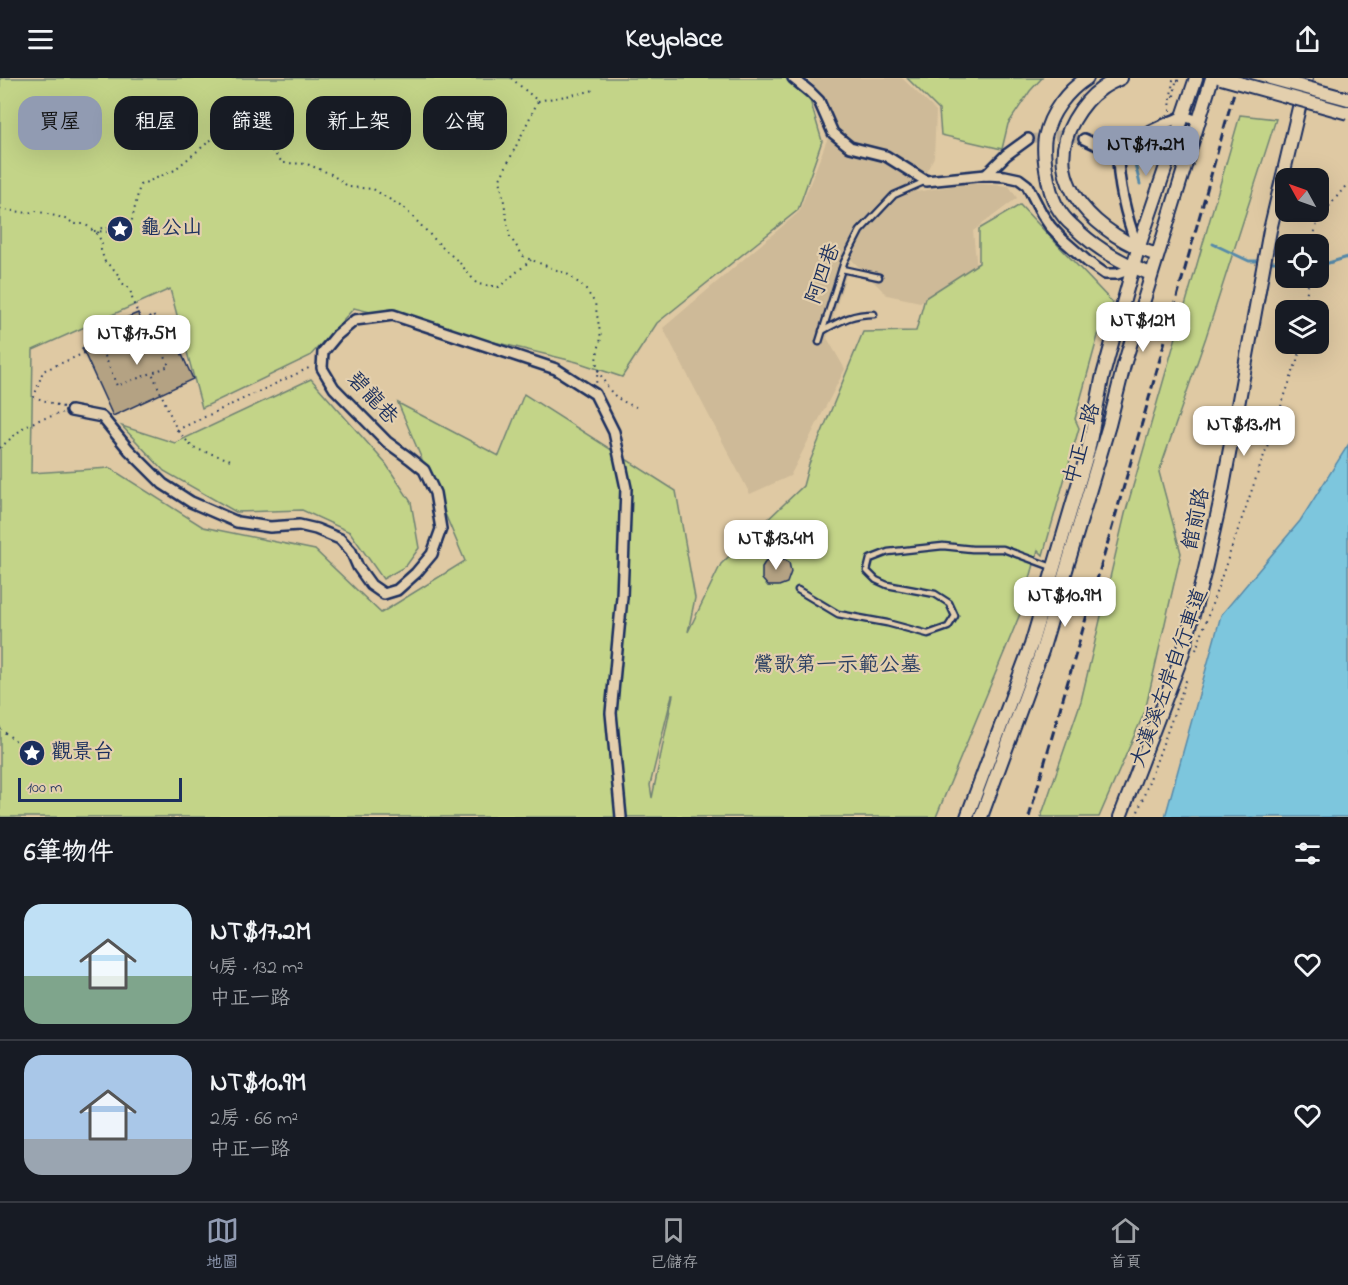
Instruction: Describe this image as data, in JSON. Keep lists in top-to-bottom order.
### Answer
{
  "streets": {
    "main road": ["中正一路", "館前路"],
    "street": ["阿四巷", "碧龍巷"],
    "path": ["大漢溪左岸自行車道"]
  },
  "crossings": [
    ["阿四巷", "中正一路"]
  ],
  "parks": ["鶯歌第一示範公墓"],
  "places": {
    "place": ["龜公山", "觀景台"]
  },
  "scale_bar": "100 m",
  "north": "top left",
  "page": {
    "header": "Keyplace",
    "chip": [
      "買屋",
      "租屋",
      "篩選",
      "新上架",
      "公寓"
    ],
    "price": [
      "NT$17.2M",
      "NT$12M",
      "NT$17.5M",
      "NT$13.1M",
      "NT$13.4M",
      "NT$10.9M"
    ],
    "scale": "100 m",
    "heading": "6筆物件",
    "list": [
      {
        "name": "NT$17.2M",
        "note": "4房 · 132 m² · 中正一路"
      },
      {
        "name": "NT$10.9M",
        "note": "2房 · 66 m² · 中正一路"
      }
    ],
    "tabs": ["地圖", "已儲存", "首頁"]
  }
}
